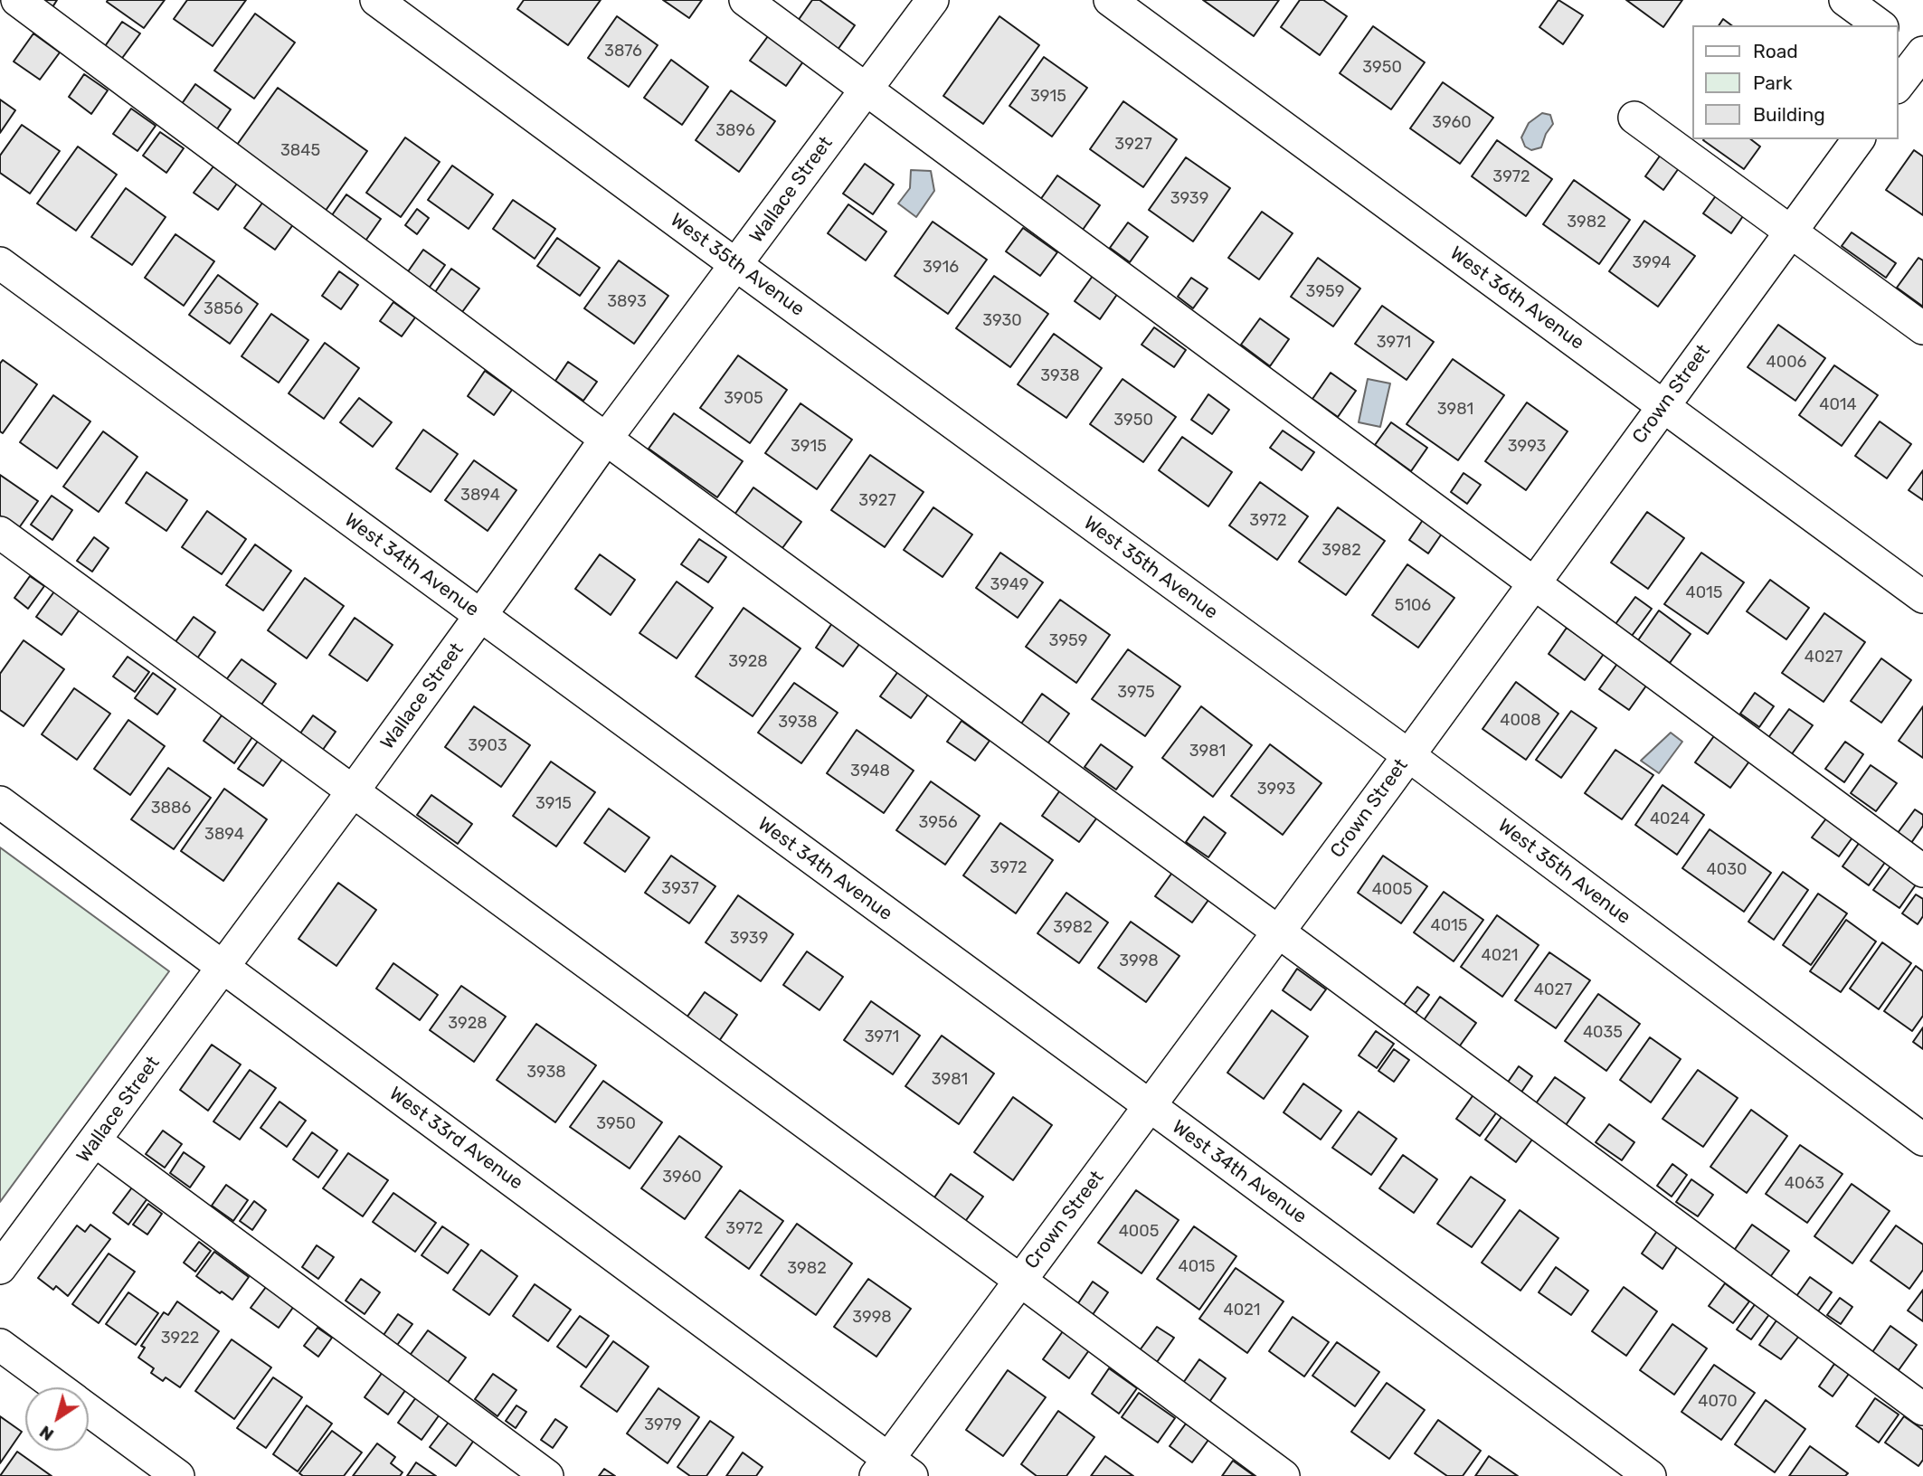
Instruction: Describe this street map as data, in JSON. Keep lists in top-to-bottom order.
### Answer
{
  "streets": {
    "street": [
      "Wallace Street",
      "West 35th Avenue",
      "West 36th Avenue",
      "Crown Street",
      "West 34th Avenue",
      "West 33rd Avenue"
    ]
  },
  "crossings": [
    ["Wallace Street", "West 35th Avenue"],
    ["Wallace Street", "West 34th Avenue"],
    ["Wallace Street", "West 33rd Avenue"],
    ["West 35th Avenue", "Crown Street"],
    ["West 36th Avenue", "Crown Street"],
    ["Crown Street", "West 34th Avenue"],
    ["Crown Street", "West 33rd Avenue"]
  ],
  "house_numbers": [
    "3876",
    "3950",
    "3915",
    "3960",
    "3896",
    "3927",
    "3845",
    "3972",
    "3939",
    "3982",
    "3994",
    "3916",
    "3959",
    "3893",
    "3856",
    "3930",
    "3971",
    "4006",
    "3938",
    "3905",
    "4014",
    "3981",
    "3950",
    "3915",
    "3993",
    "3894",
    "3927",
    "3972",
    "3982",
    "3949",
    "4015",
    "5106",
    "3959",
    "4027",
    "3928",
    "3975",
    "4008",
    "3938",
    "3903",
    "3981",
    "3948",
    "3993",
    "3915",
    "3886",
    "4024",
    "3956",
    "3894",
    "3972",
    "4030",
    "3937",
    "4005",
    "4015",
    "3982",
    "3939",
    "4021",
    "3998",
    "4027",
    "3928",
    "4035",
    "3971",
    "3938",
    "3981",
    "3950",
    "3960",
    "4063",
    "3972",
    "4005",
    "4015",
    "3982",
    "4021",
    "3998",
    "3922",
    "4070",
    "3979"
  ],
  "legend": ["Road", "Park", "Building"],
  "north": "bottom left"
}
